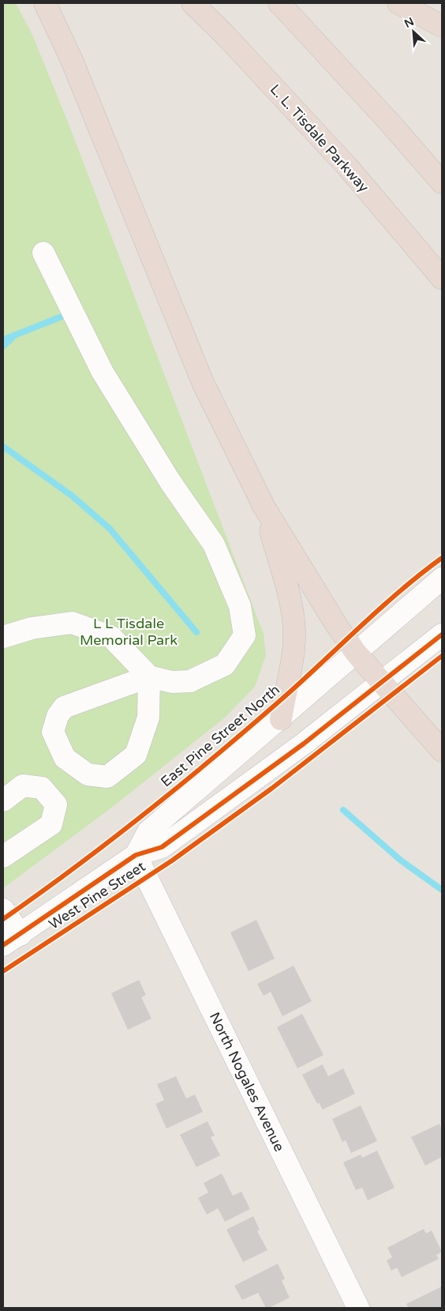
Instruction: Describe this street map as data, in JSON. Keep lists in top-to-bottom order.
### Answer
{
  "streets": {
    "highway": ["L. L. Tisdale Parkway"],
    "street": ["West Pine Street", "North Nogales Avenue"],
    "cycle path": ["East Pine Street North"]
  },
  "crossings": [
    ["West Pine Street", "North Nogales Avenue"]
  ],
  "parks": ["L L Tisdale Memorial Park"],
  "north": "top left"
}
